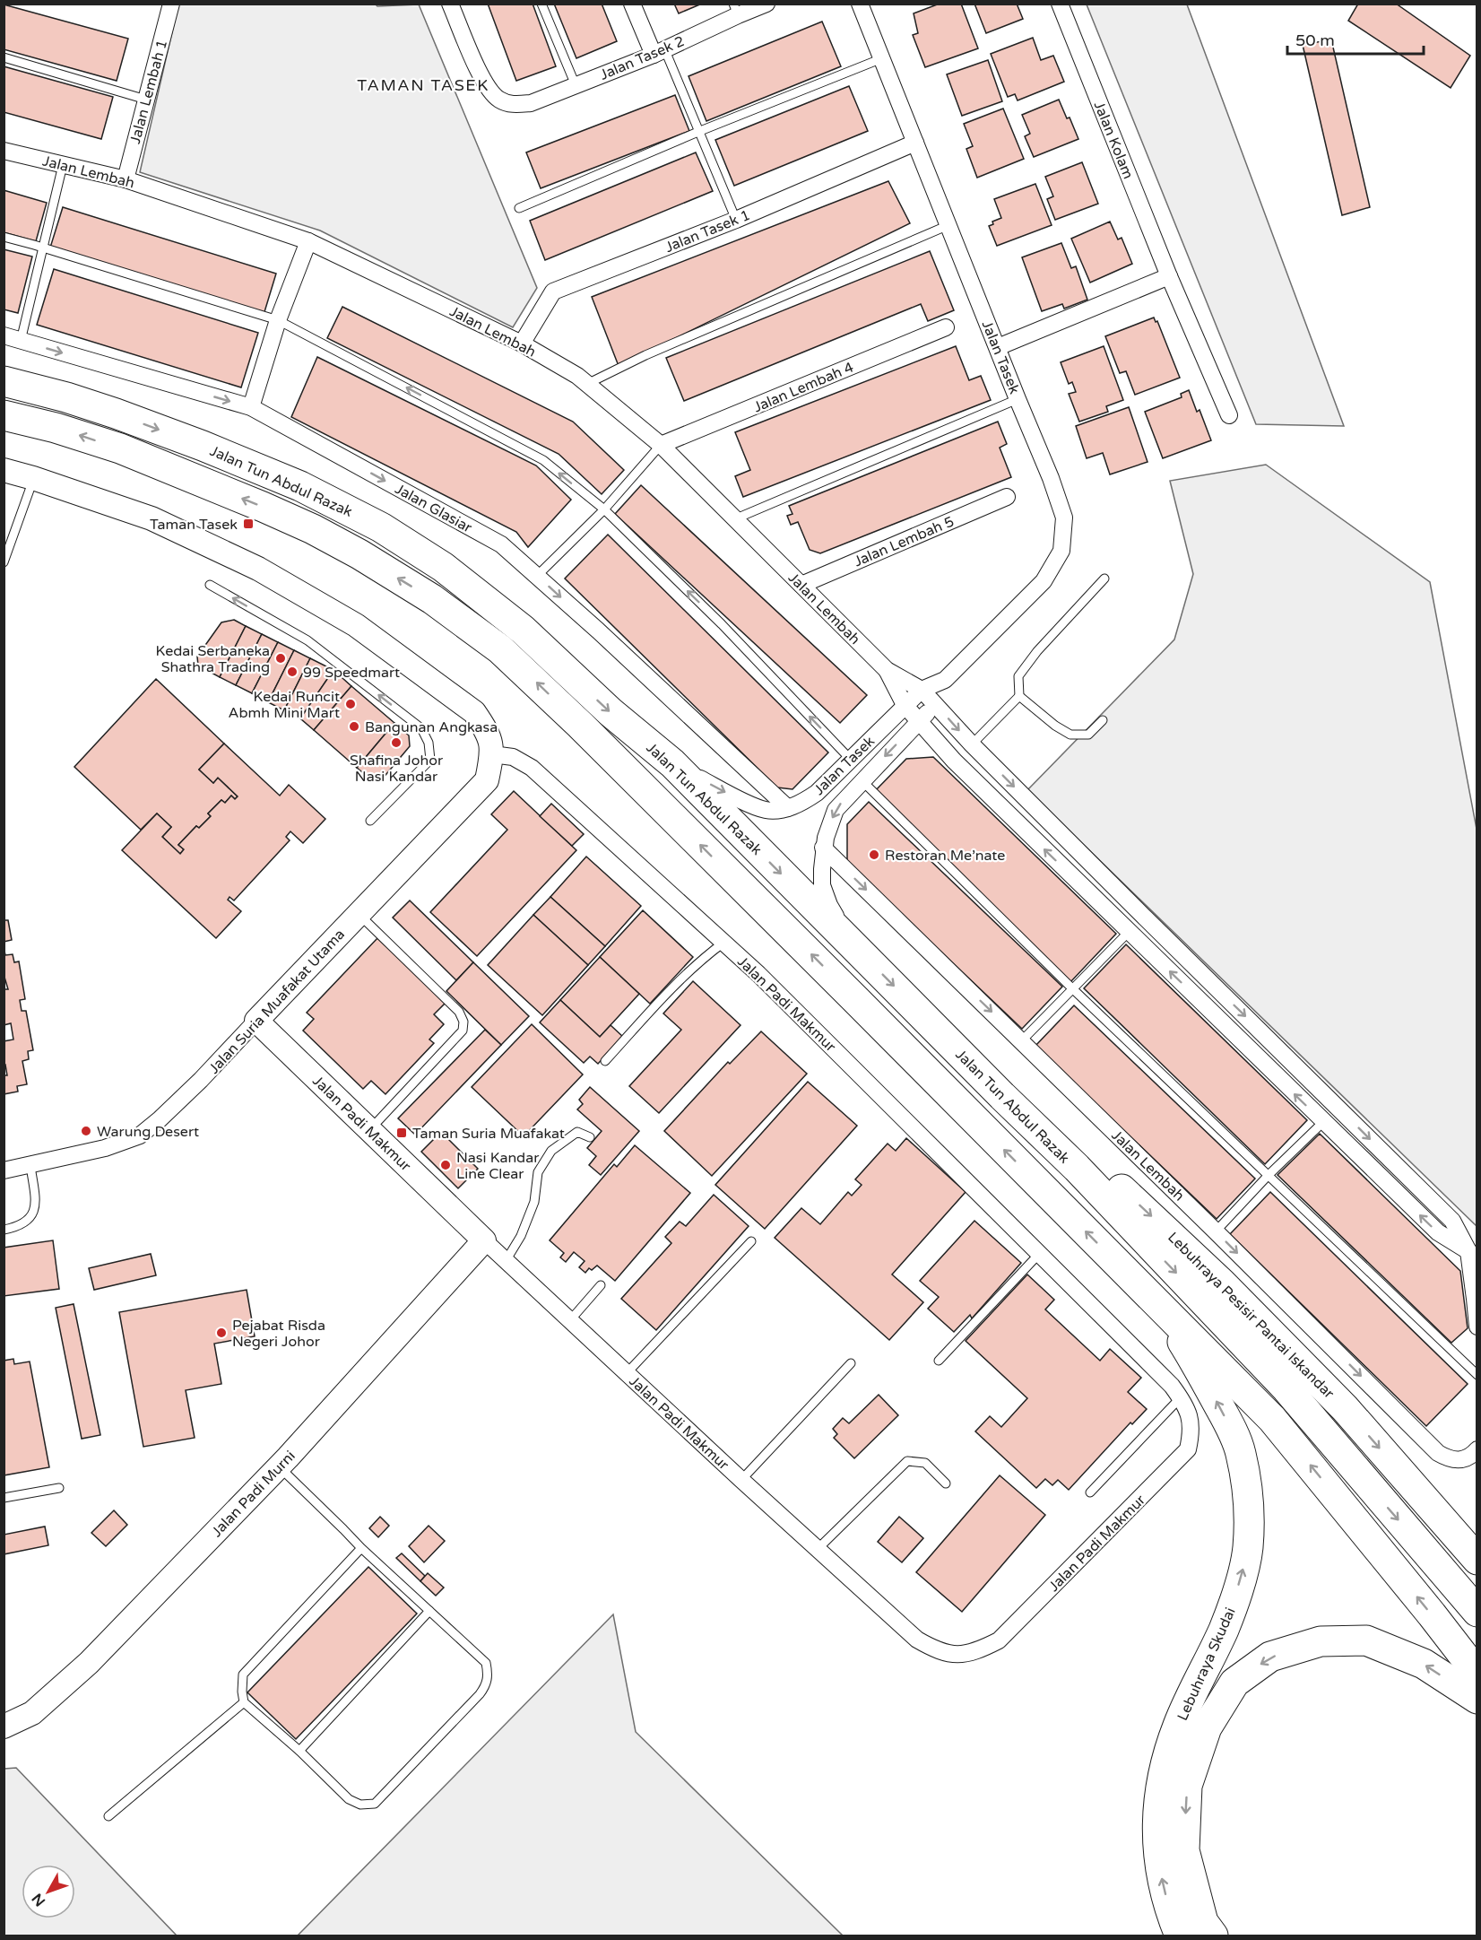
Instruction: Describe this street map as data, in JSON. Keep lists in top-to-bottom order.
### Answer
{
  "streets": {
    "highway": ["Jalan Tun Abdul Razak", "Lebuhraya Pesisir Pantai Iskandar", "Lebuhraya Skudai"],
    "street": [
      "Jalan Tasek 2",
      "Jalan Lembah 1",
      "Jalan Kolam",
      "Jalan Lembah",
      "Jalan Tasek 1",
      "Jalan Tasek",
      "Jalan Lembah 4",
      "Jalan Glasiar",
      "Jalan Lembah 5",
      "Jalan Suria Muafakat Utama",
      "Jalan Padi Makmur",
      "Jalan Padi Murni"
    ]
  },
  "crossings": [
    ["Jalan Lembah 1", "Jalan Lembah"],
    ["Jalan Lembah", "Jalan Tasek 1"],
    ["Jalan Lembah", "Jalan Tasek"],
    ["Jalan Lembah", "Jalan Lembah 4"],
    ["Jalan Lembah", "Jalan Lembah 5"],
    ["Jalan Tasek 1", "Jalan Tasek"],
    ["Jalan Tasek", "Jalan Tun Abdul Razak"],
    ["Jalan Tasek", "Jalan Glasiar"],
    ["Jalan Tun Abdul Razak", "Lebuhraya Pesisir Pantai Iskandar"],
    ["Jalan Suria Muafakat Utama", "Jalan Padi Makmur"],
    ["Jalan Padi Makmur", "Jalan Padi Murni"]
  ],
  "one_way": ["Lebuhraya Skudai"],
  "districts": ["TAMAN TASEK"],
  "places": {
    "transit": ["Taman Tasek", "Taman Suria Muafakat"],
    "other": [
      "Kedai Serbaneka Shathra Trading",
      "99 Speedmart",
      "Kedai Runcit Abmh Mini Mart",
      "Bangunan Angkasa",
      "Shafina Johor Nasi Kandar",
      "Restoran Me’nate",
      "Warung Desert",
      "Nasi Kandar Line Clear",
      "Pejabat Risda Negeri Johor"
    ]
  },
  "scale_bar": "50 m",
  "north": "bottom left"
}
